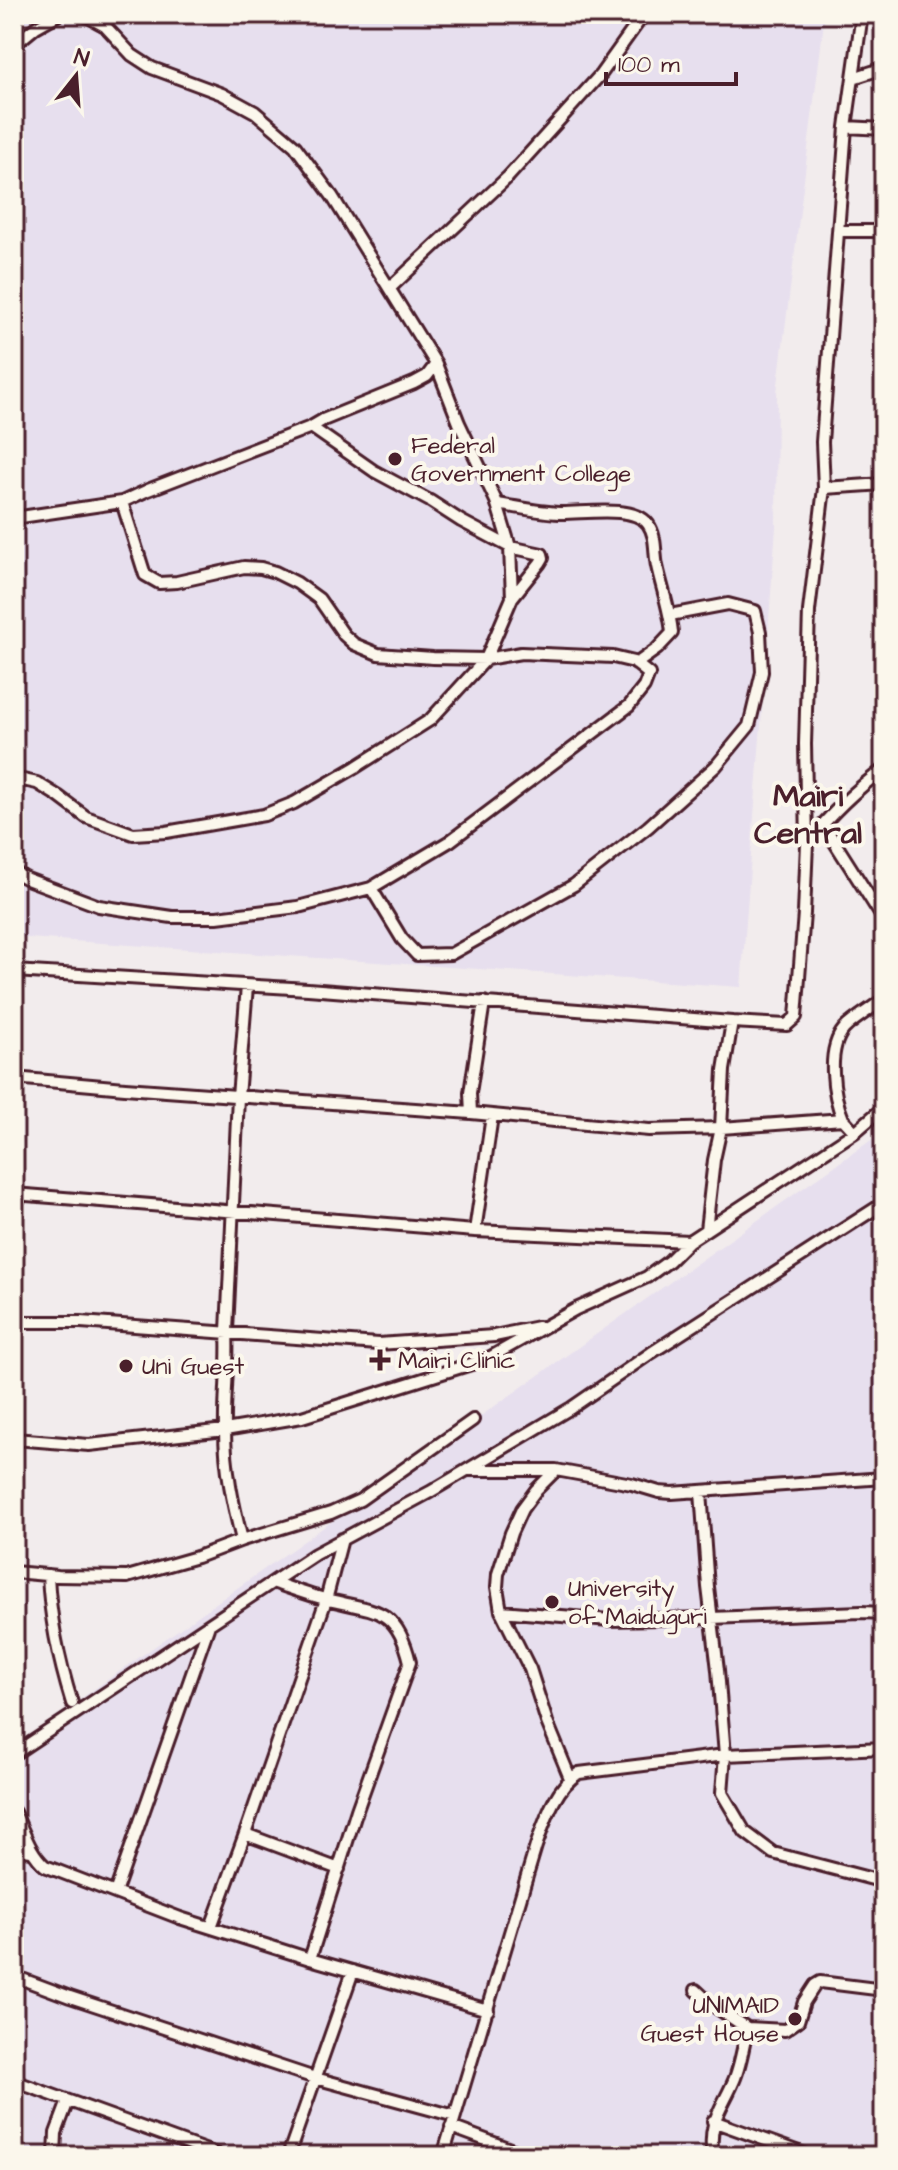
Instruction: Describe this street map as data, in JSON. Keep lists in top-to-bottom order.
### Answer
{
  "districts": ["Mairi Central"],
  "places": {
    "other": [
      "Federal Government College",
      "Uni Guest",
      "University of Maiduguri",
      "UNIMAID Guest House"
    ],
    "health": ["Mairi Clinic"]
  },
  "scale_bar": "100 m",
  "north": "top"
}
